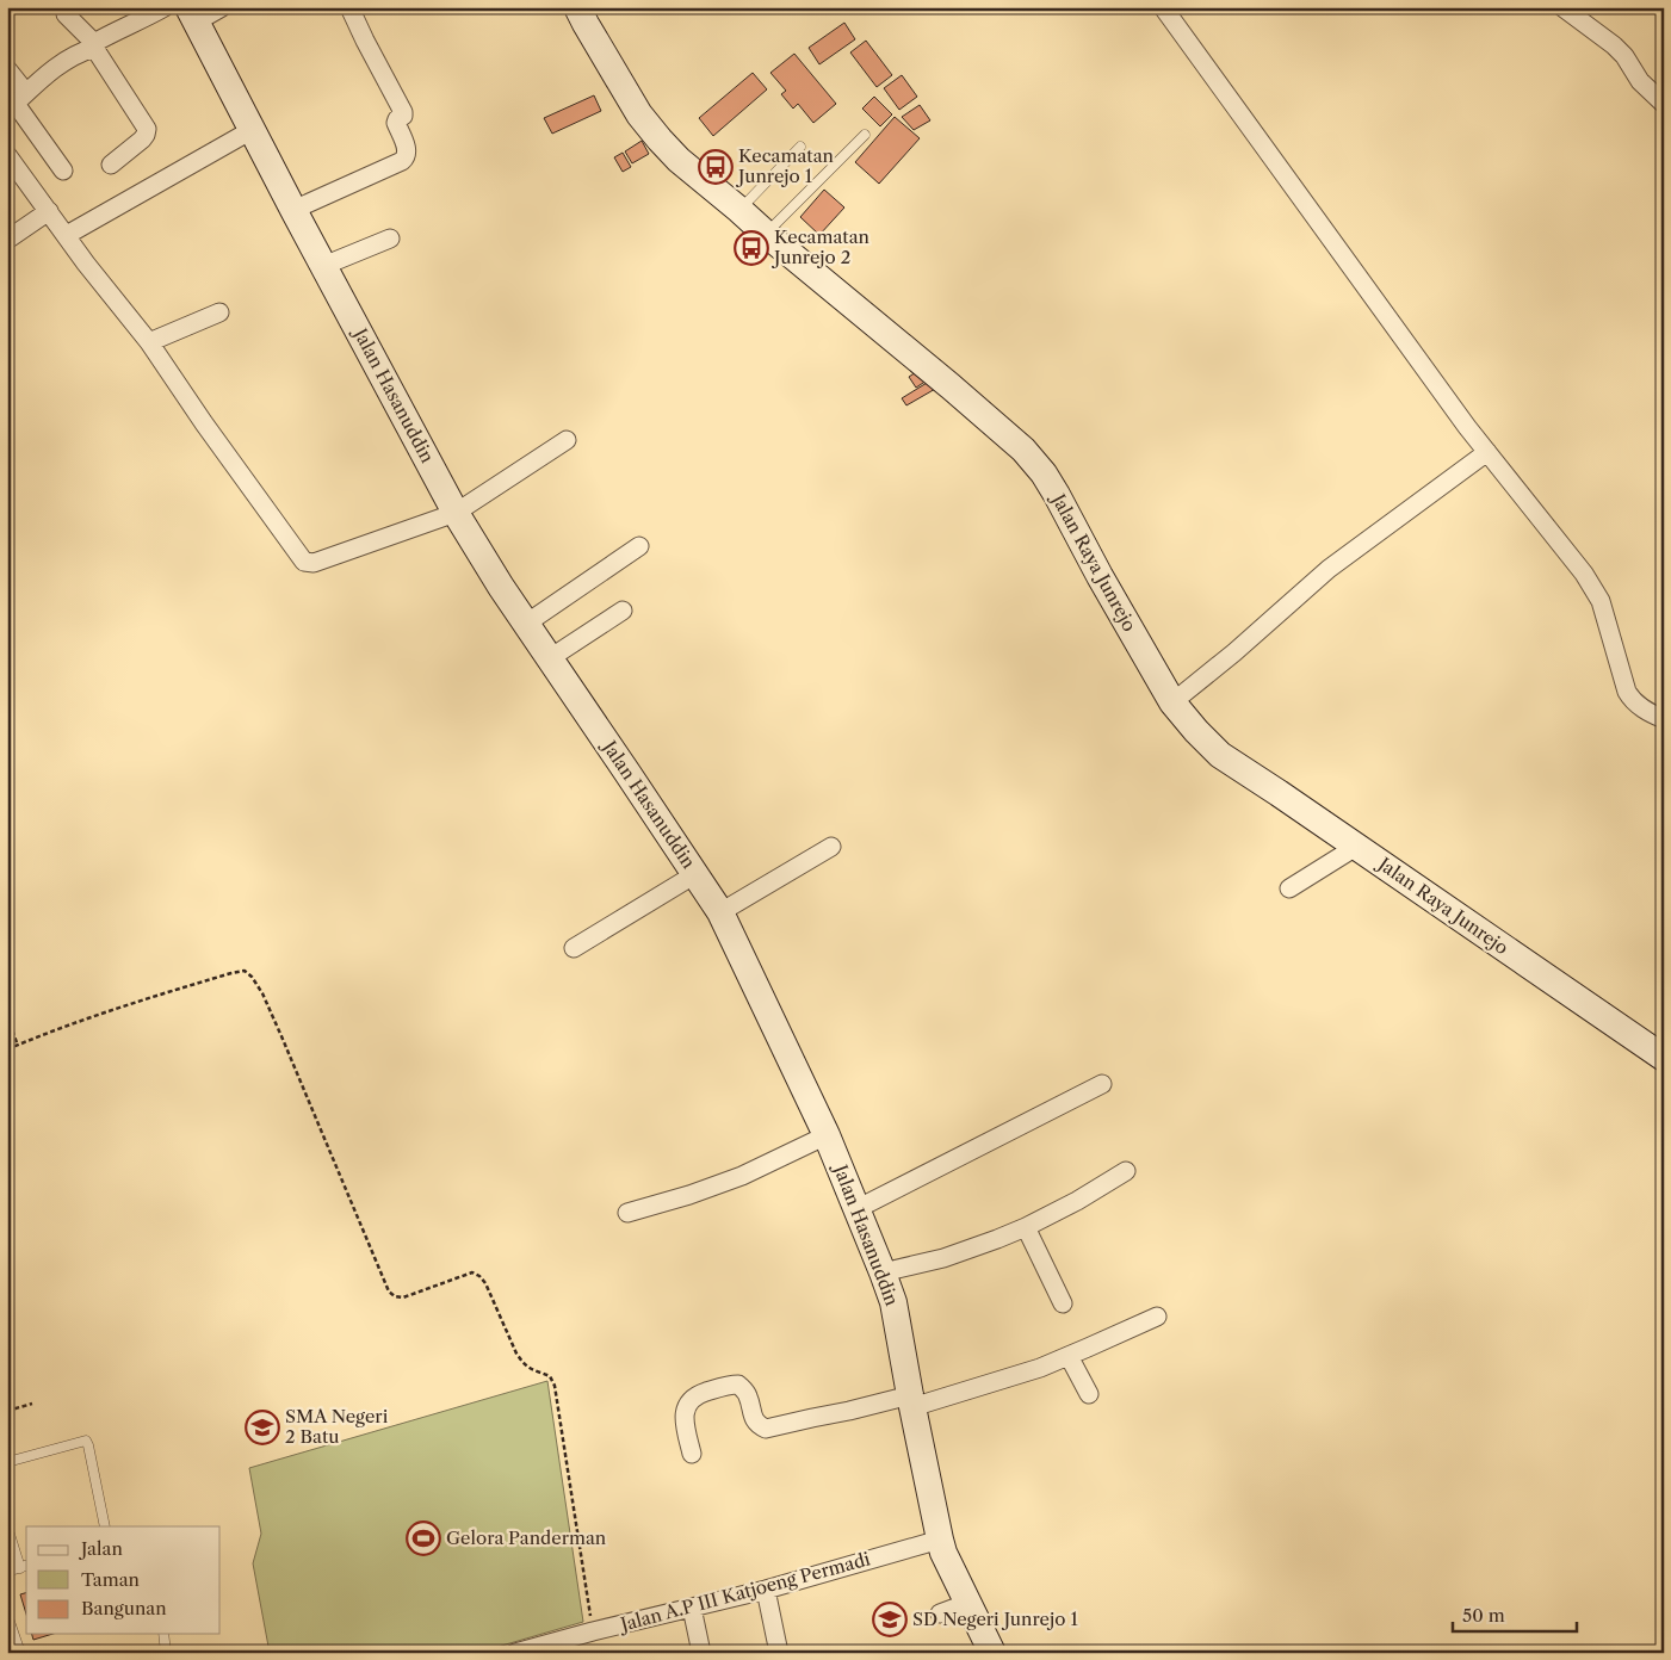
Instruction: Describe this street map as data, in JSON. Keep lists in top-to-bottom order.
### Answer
{
  "streets": {
    "main road": ["Jalan Hasanuddin", "Jalan Raya Junrejo"],
    "street": ["Jalan A.P III Katjoeng Permadi"]
  },
  "crossings": [
    ["Jalan Hasanuddin", "Jalan A.P III Katjoeng Permadi"]
  ],
  "places": {
    "bus stop": ["Kecamatan Junrejo 1", "Kecamatan Junrejo 2"],
    "school or university": ["SMA Negeri 2 Batu", "SD Negeri Junrejo 1"],
    "sports": ["Gelora Panderman"]
  },
  "legend": ["Jalan", "Taman", "Bangunan"],
  "scale_bar": "50 m"
}
